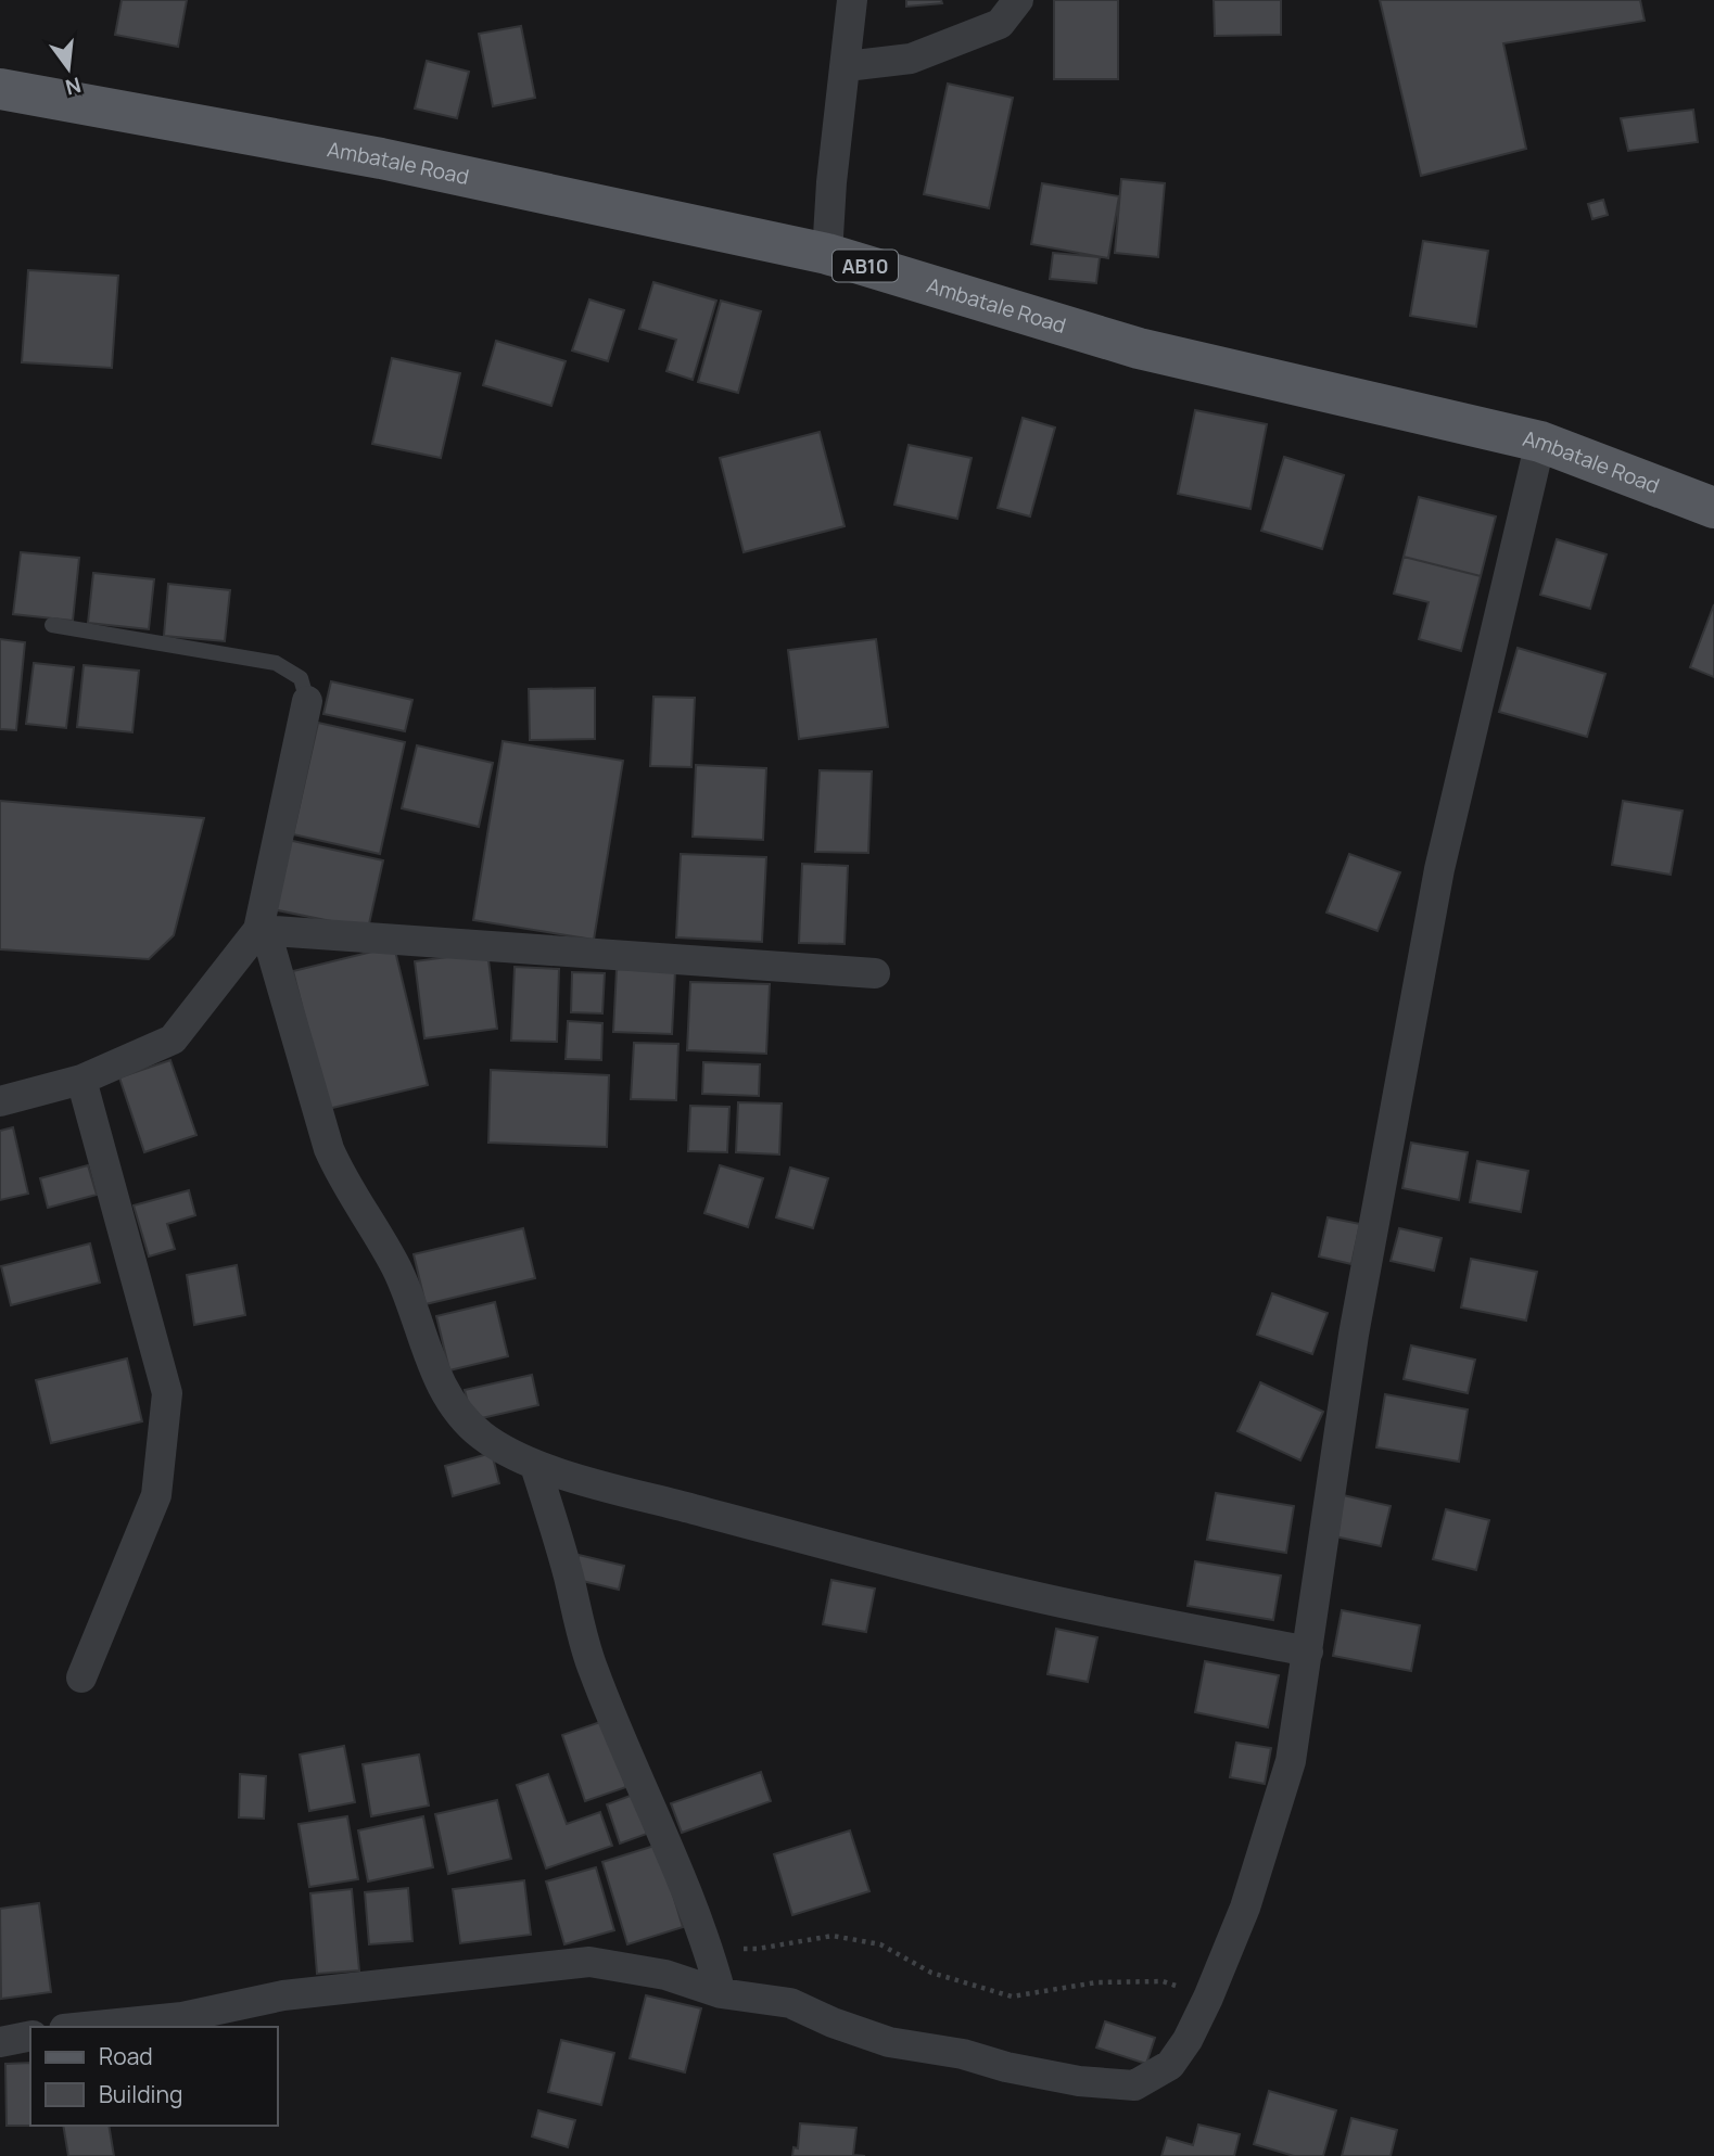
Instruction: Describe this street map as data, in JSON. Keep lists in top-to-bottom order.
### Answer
{
  "streets": {
    "main road": ["Ambatale Road", "AB10"]
  },
  "legend": ["Road", "Building"],
  "north": "bottom"
}
